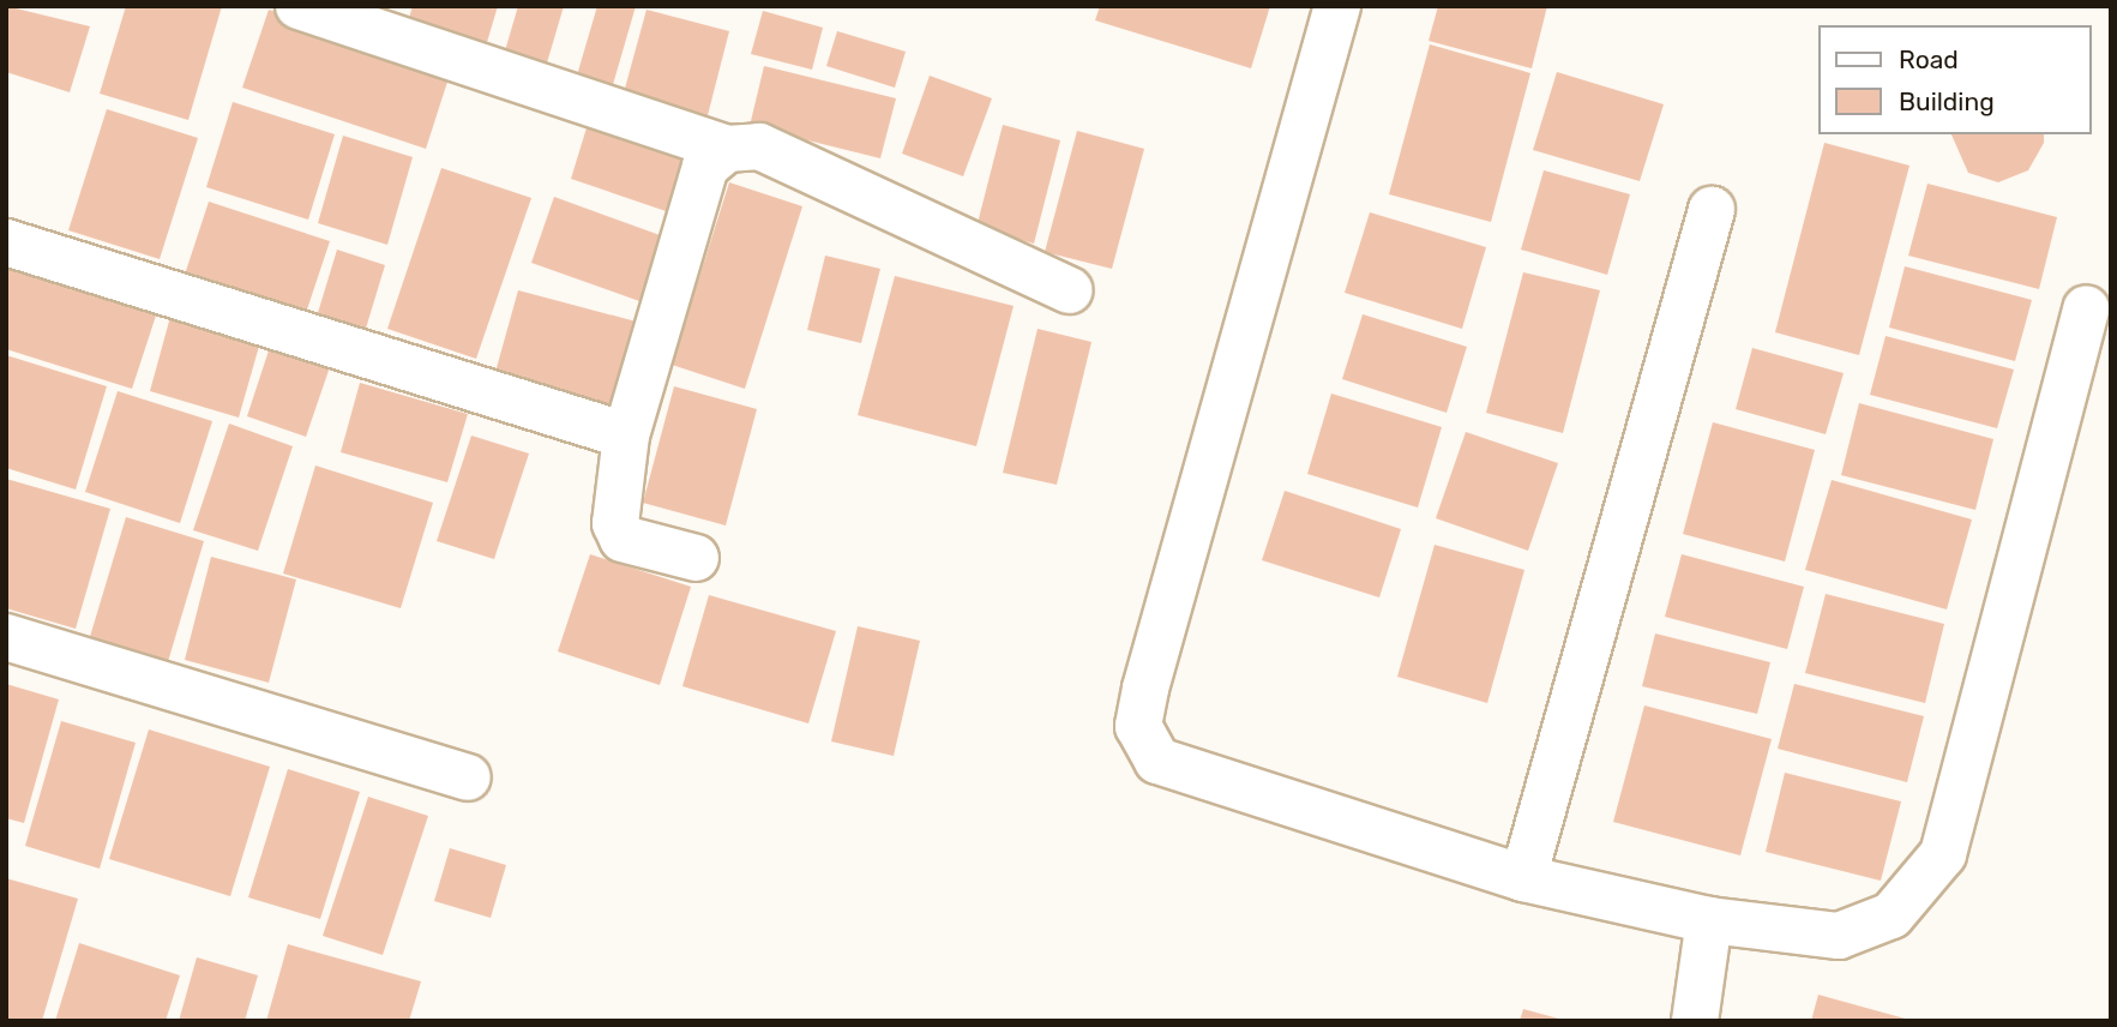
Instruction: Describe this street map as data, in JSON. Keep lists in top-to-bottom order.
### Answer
{
  "legend": ["Road", "Building"]
}
